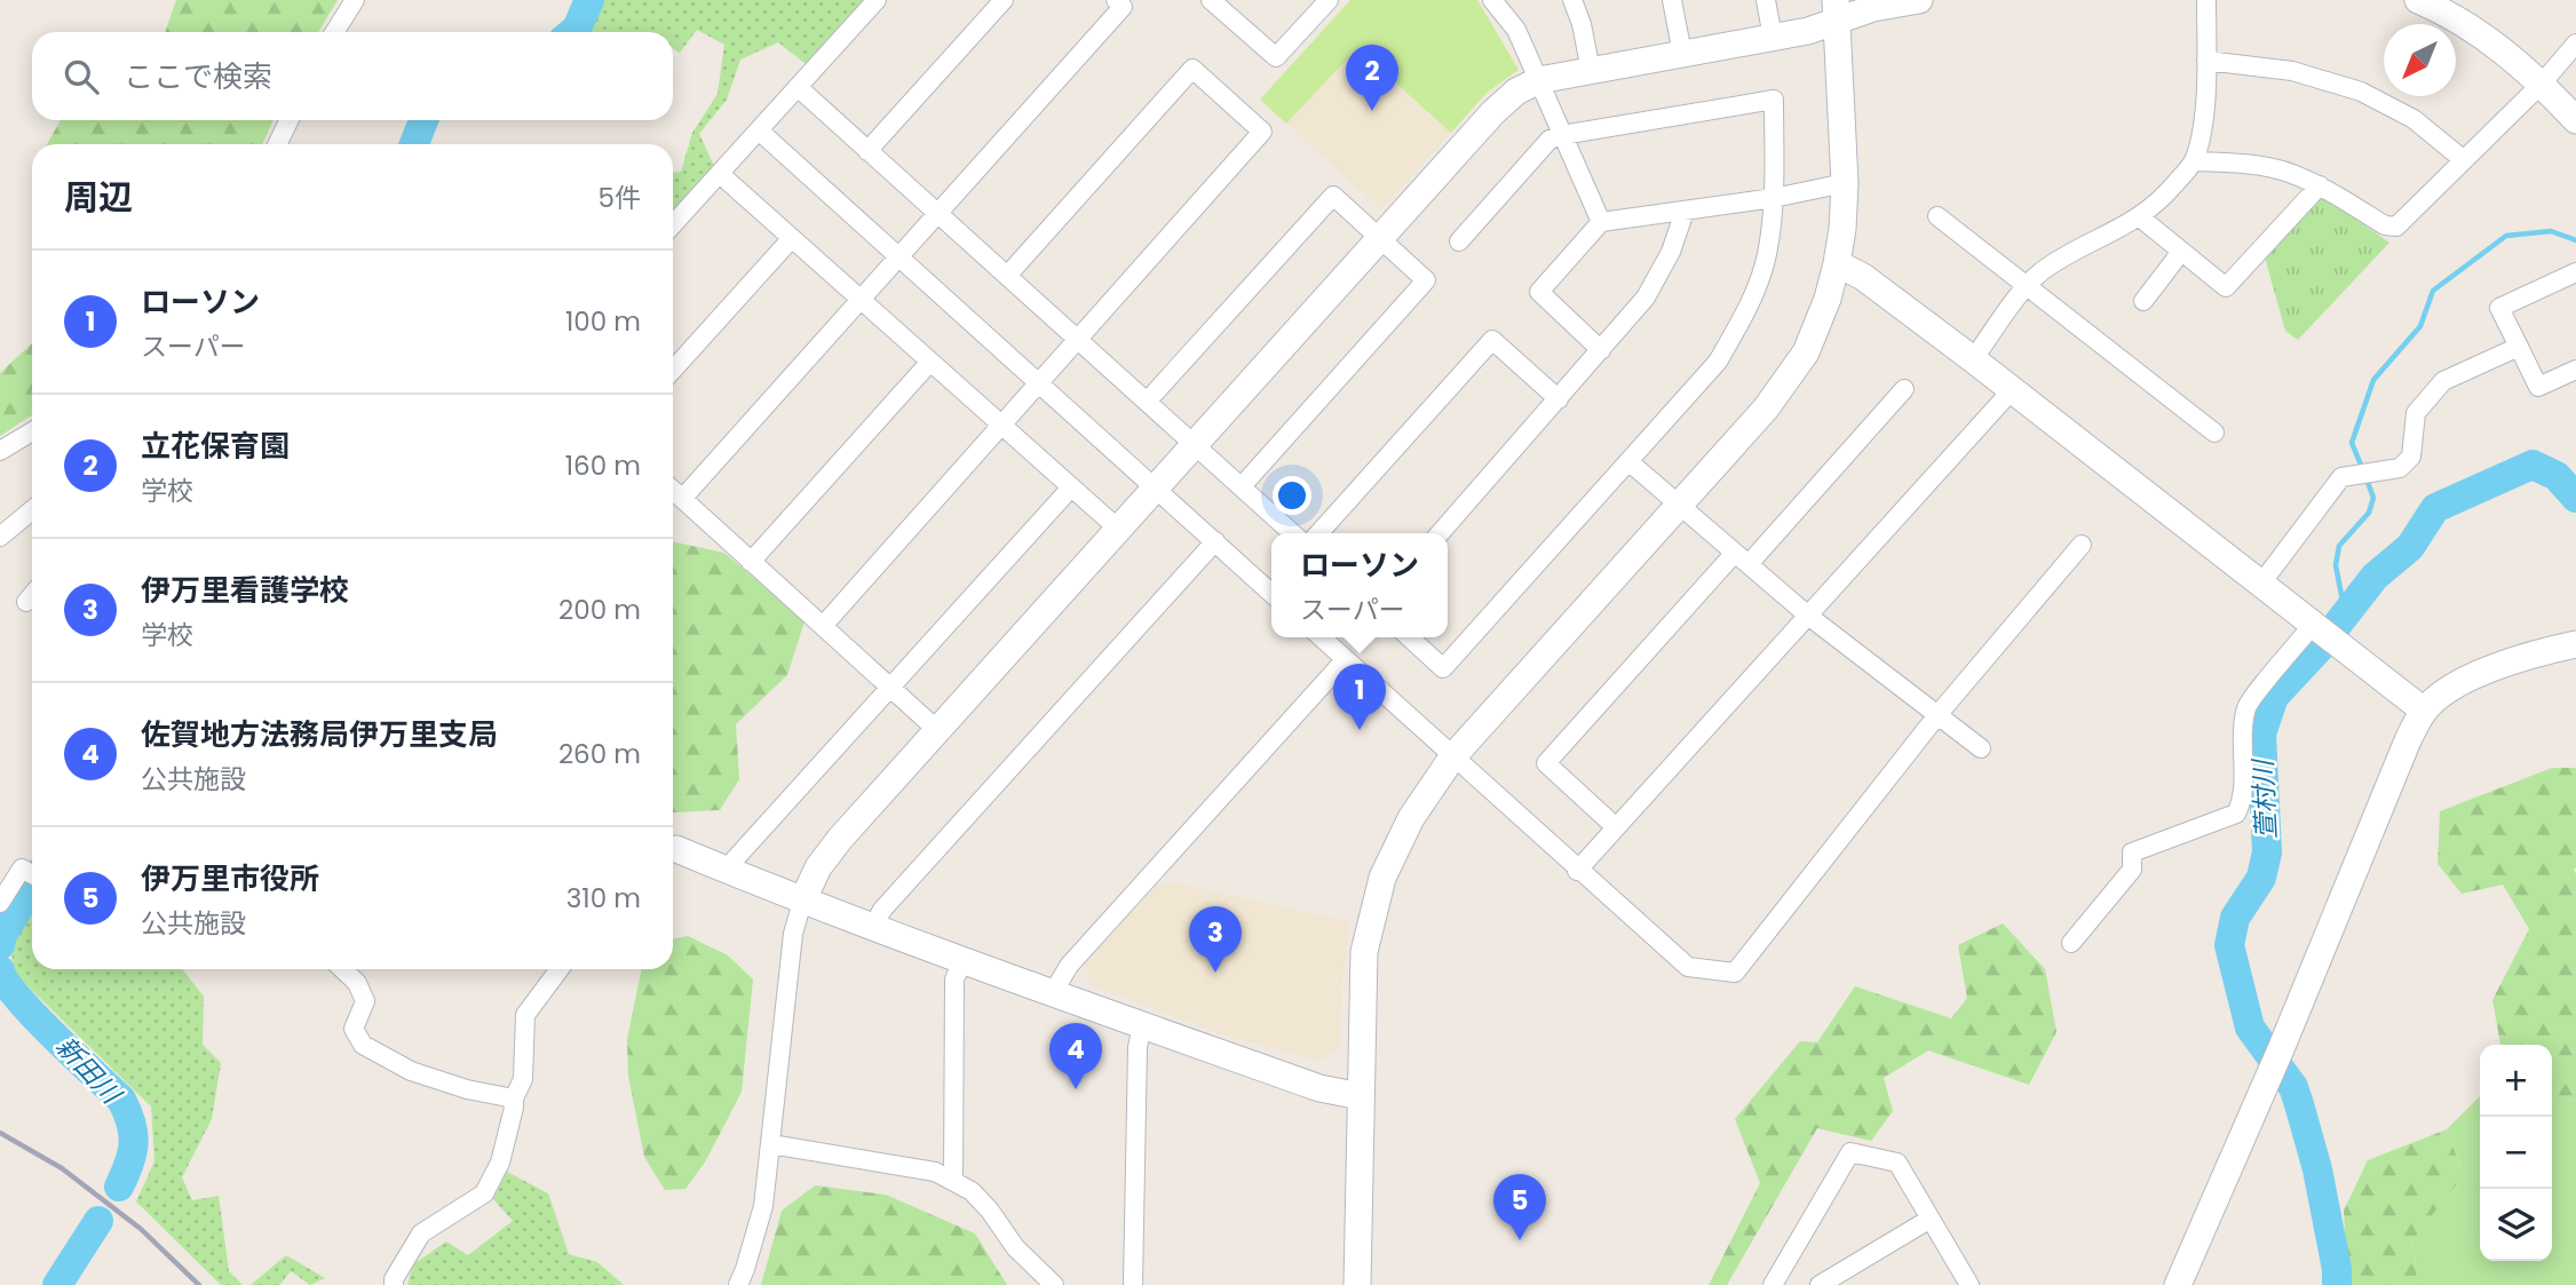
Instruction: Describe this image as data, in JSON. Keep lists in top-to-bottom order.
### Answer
{
  "water": ["萱村川", "新田川"],
  "north": "bottom left",
  "page": {
    "search": "ここで検索",
    "pins": [
      "2",
      "1",
      "3",
      "4",
      "5"
    ],
    "heading": ["周辺", "5件"],
    "list": [
      {
        "mark": "1",
        "name": "ローソン",
        "note": "スーパー",
        "value": "100 m"
      },
      {
        "mark": "2",
        "name": "立花保育園",
        "note": "学校",
        "value": "160 m"
      },
      {
        "mark": "3",
        "name": "伊万里看護学校",
        "note": "学校",
        "value": "200 m"
      },
      {
        "mark": "4",
        "name": "佐賀地方法務局伊万里支局",
        "note": "公共施設",
        "value": "260 m"
      },
      {
        "mark": "5",
        "name": "伊万里市役所",
        "note": "公共施設",
        "value": "310 m"
      }
    ],
    "popup": ["ローソン", "スーパー"],
    "map_buttons": ["+", "−"]
  }
}
